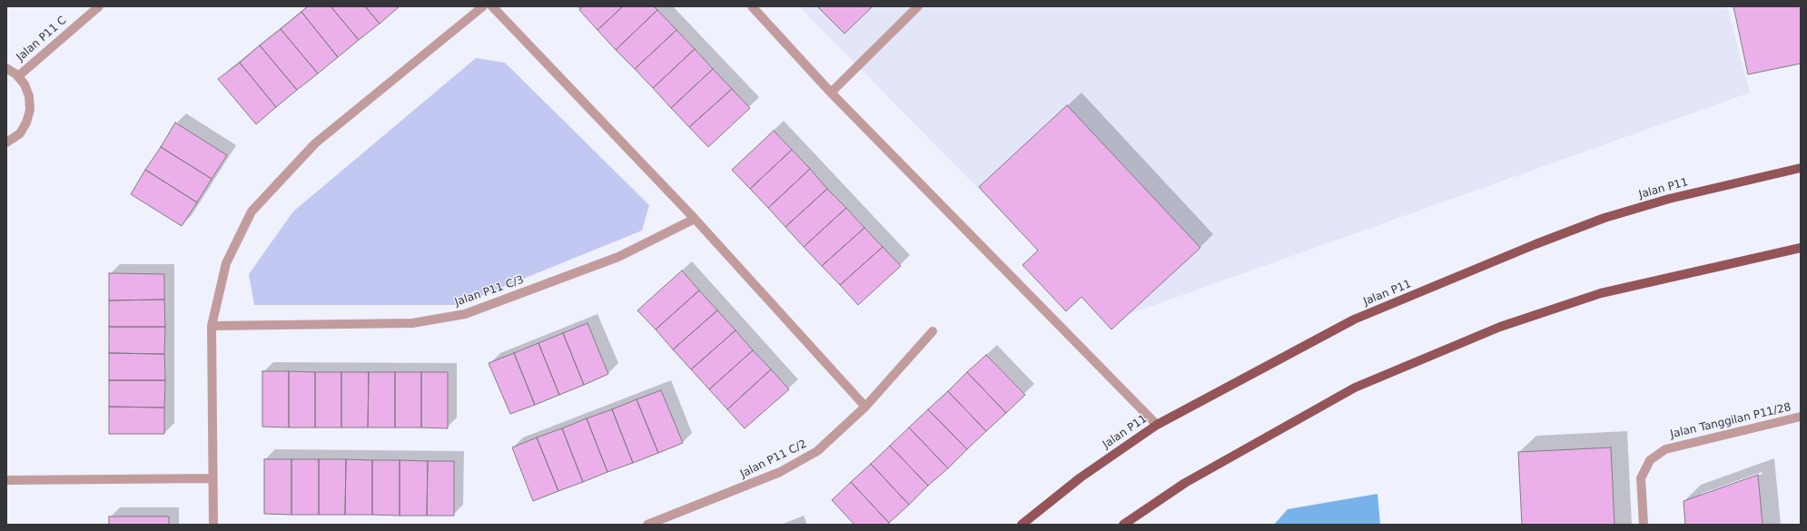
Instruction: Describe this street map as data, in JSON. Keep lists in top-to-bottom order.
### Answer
{
  "streets": {
    "main road": ["Jalan P11"],
    "street": [
      "Jalan P11 C",
      "Jalan P11 C/3",
      "Jalan Tanggilan P11/28",
      "Jalan P11 C/2"
    ]
  }
}
